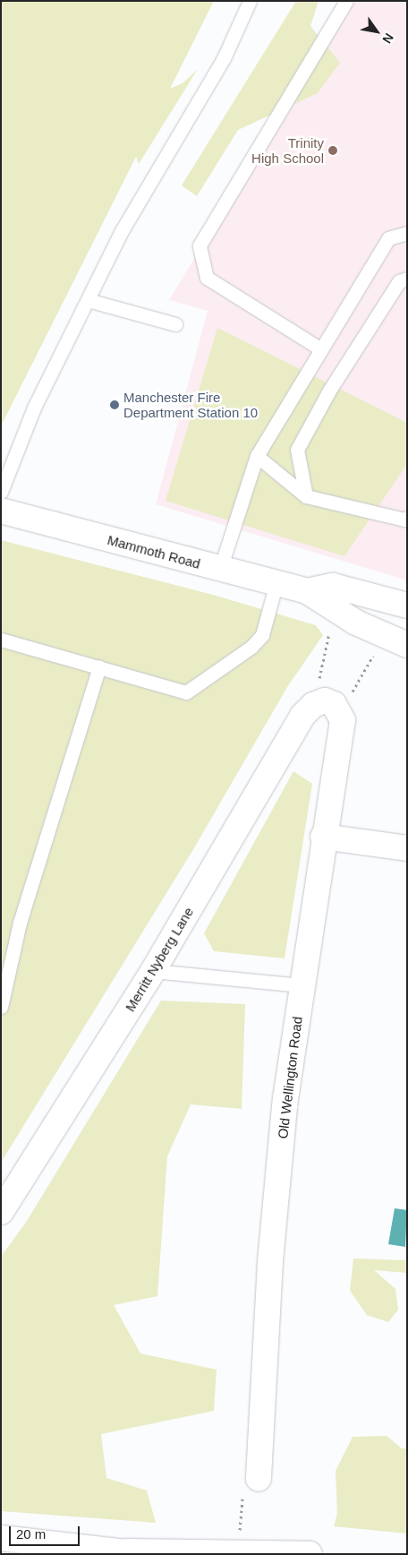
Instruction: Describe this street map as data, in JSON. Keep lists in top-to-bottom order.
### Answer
{
  "streets": {
    "street": ["Mammoth Road", "Merritt Nyberg Lane", "Old Wellington Road"]
  },
  "places": ["Trinity High School", "Manchester Fire Department Station 10"],
  "scale_bar": "20 m",
  "north": "bottom right"
}
